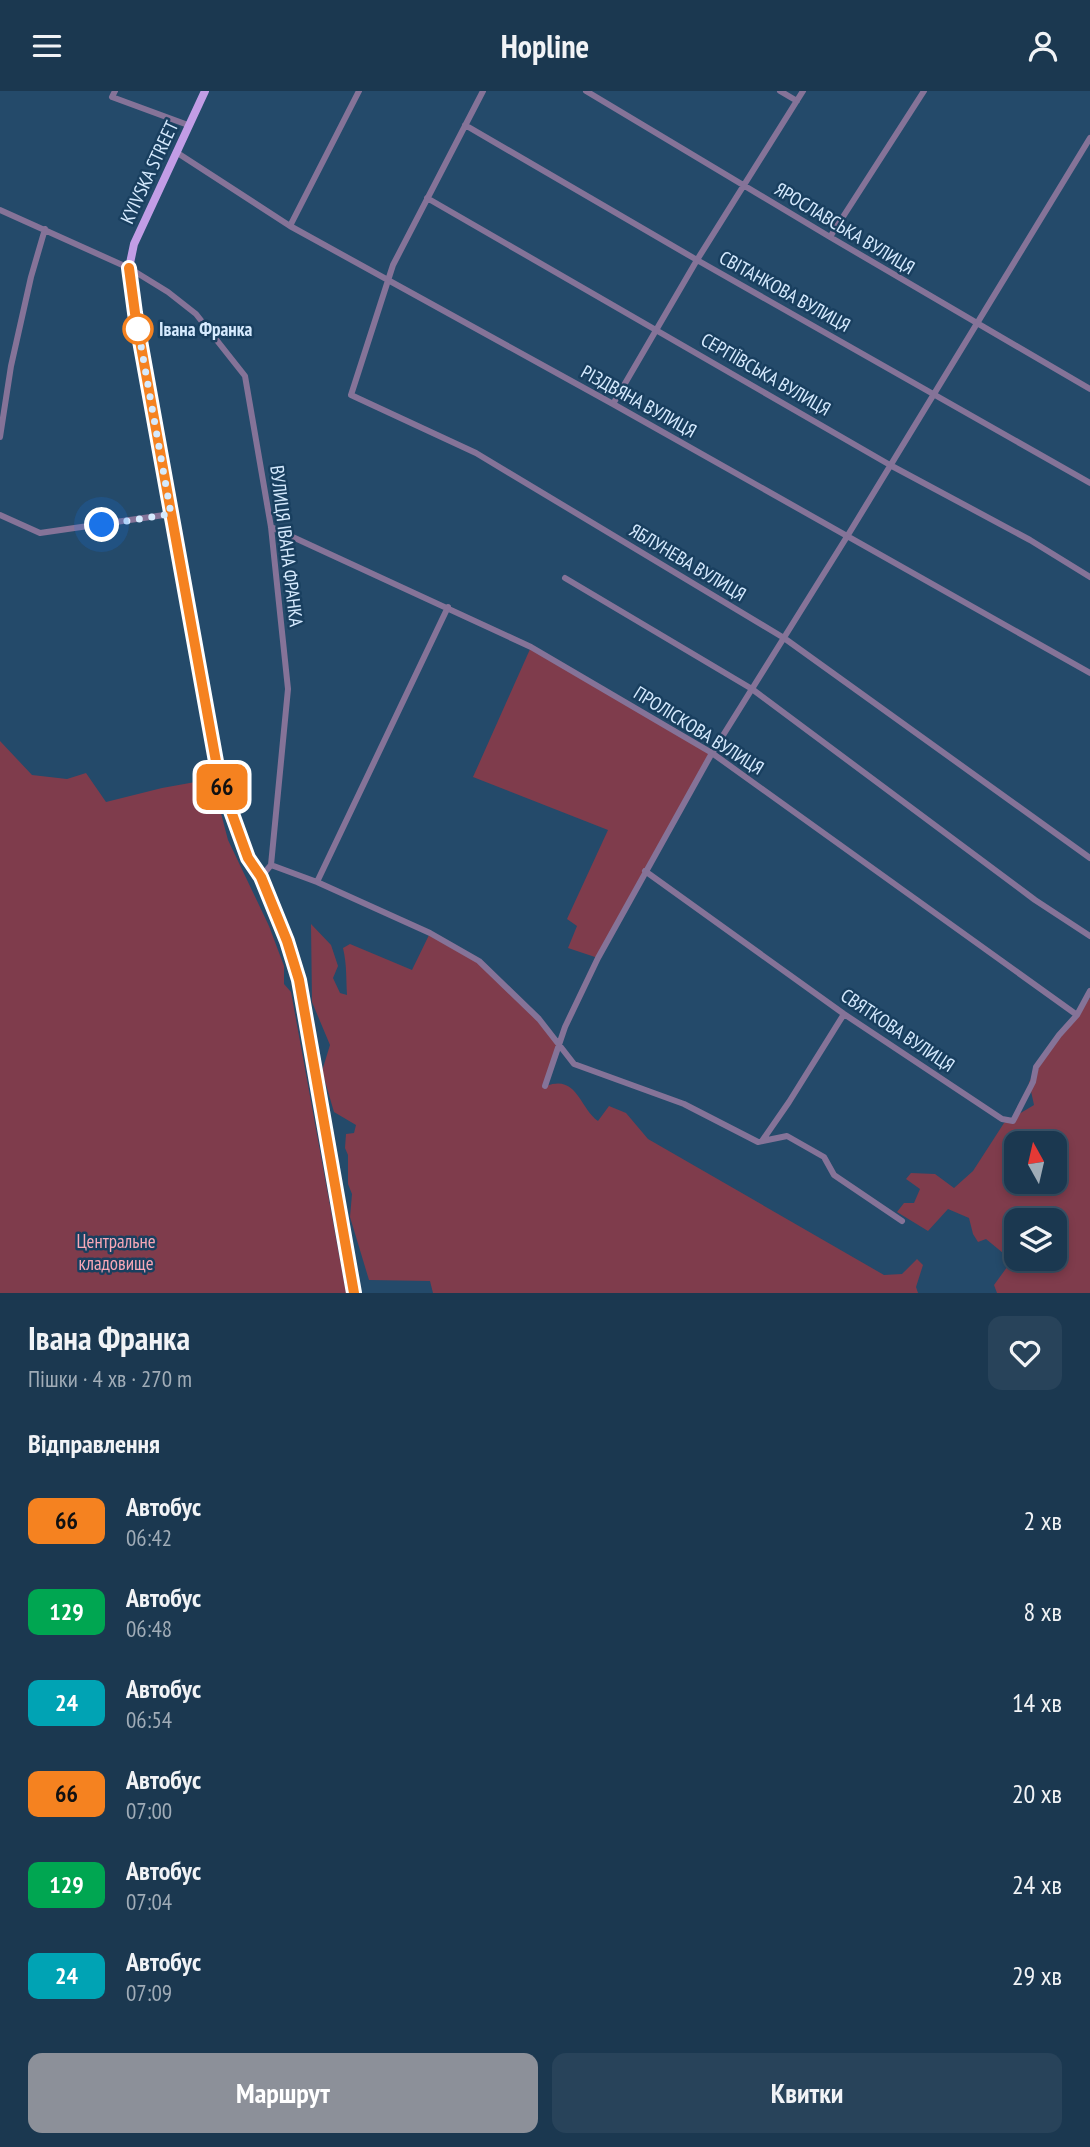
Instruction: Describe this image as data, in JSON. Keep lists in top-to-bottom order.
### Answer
{
  "streets": {
    "main road": ["KYIVSKA STREET"],
    "street": [
      "ЯРОСЛАВСЬКА ВУЛИЦЯ",
      "СВІТАНКОВА ВУЛИЦЯ",
      "СЕРГІЇВСЬКА ВУЛИЦЯ",
      "РІЗДВЯНА ВУЛИЦЯ",
      "ВУЛИЦЯ ІВАНА ФРАНКА",
      "ЯБЛУНЕВА ВУЛИЦЯ",
      "ПРОЛІСКОВА ВУЛИЦЯ",
      "СВЯТКОВА ВУЛИЦЯ"
    ]
  },
  "crossings": [
    ["KYIVSKA STREET", "РІЗДВЯНА ВУЛИЦЯ"],
    ["KYIVSKA STREET", "ВУЛИЦЯ ІВАНА ФРАНКА"],
    ["РІЗДВЯНА ВУЛИЦЯ", "ЯБЛУНЕВА ВУЛИЦЯ"],
    ["ВУЛИЦЯ ІВАНА ФРАНКА", "ПРОЛІСКОВА ВУЛИЦЯ"],
    ["ПРОЛІСКОВА ВУЛИЦЯ", "СВЯТКОВА ВУЛИЦЯ"]
  ],
  "parks": ["Центральне кладовище"],
  "places": ["Івана Франка"],
  "lines": ["bus line 66"],
  "north": "top",
  "page": {
    "header": "Hopline",
    "on_map": "66",
    "heading": [
      ["Івана Франка", "Пішки · 4 хв · 270 m"],
      "Відправлення"
    ],
    "list": [
      {
        "mark": "66",
        "name": "Автобус",
        "note": "06:42",
        "value": "2 хв"
      },
      {
        "mark": "129",
        "name": "Автобус",
        "note": "06:48",
        "value": "8 хв"
      },
      {
        "mark": "24",
        "name": "Автобус",
        "note": "06:54",
        "value": "14 хв"
      },
      {
        "mark": "66",
        "name": "Автобус",
        "note": "07:00",
        "value": "20 хв"
      },
      {
        "mark": "129",
        "name": "Автобус",
        "note": "07:04",
        "value": "24 хв"
      },
      {
        "mark": "24",
        "name": "Автобус",
        "note": "07:09",
        "value": "29 хв"
      }
    ],
    "buttons": ["Маршрут", "Квитки"]
  }
}
